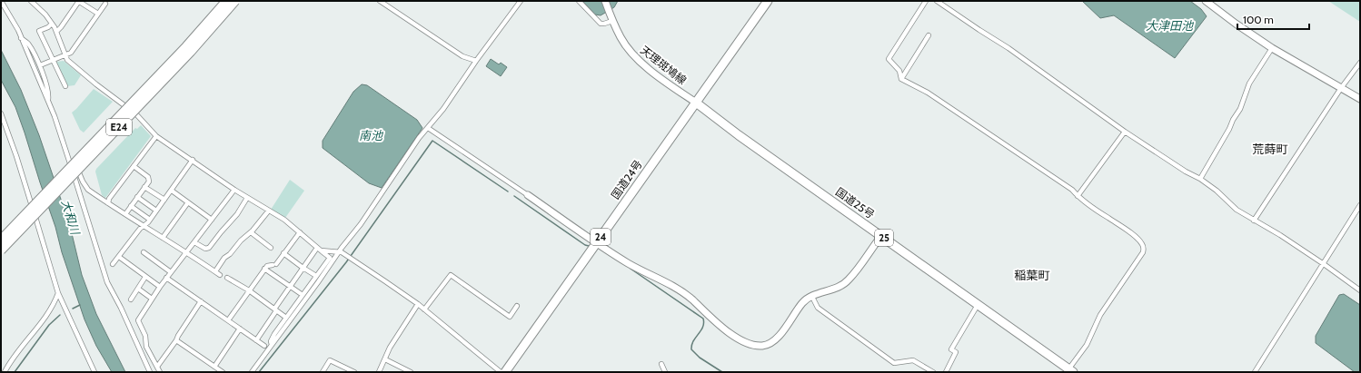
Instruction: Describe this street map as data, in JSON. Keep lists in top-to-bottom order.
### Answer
{
  "streets": {
    "highway": [
      "E24",
      "国道24号",
      "国道25号",
      "24",
      "25"
    ],
    "street": ["天理斑鳩線"]
  },
  "crossings": [
    ["天理斑鳩線", "国道24号"],
    ["天理斑鳩線", "国道25号"],
    ["国道24号", "国道25号"]
  ],
  "districts": ["荒蒔町", "稲葉町"],
  "water": ["大津田池", "南池", "大和川"],
  "scale_bar": "100 m"
}
